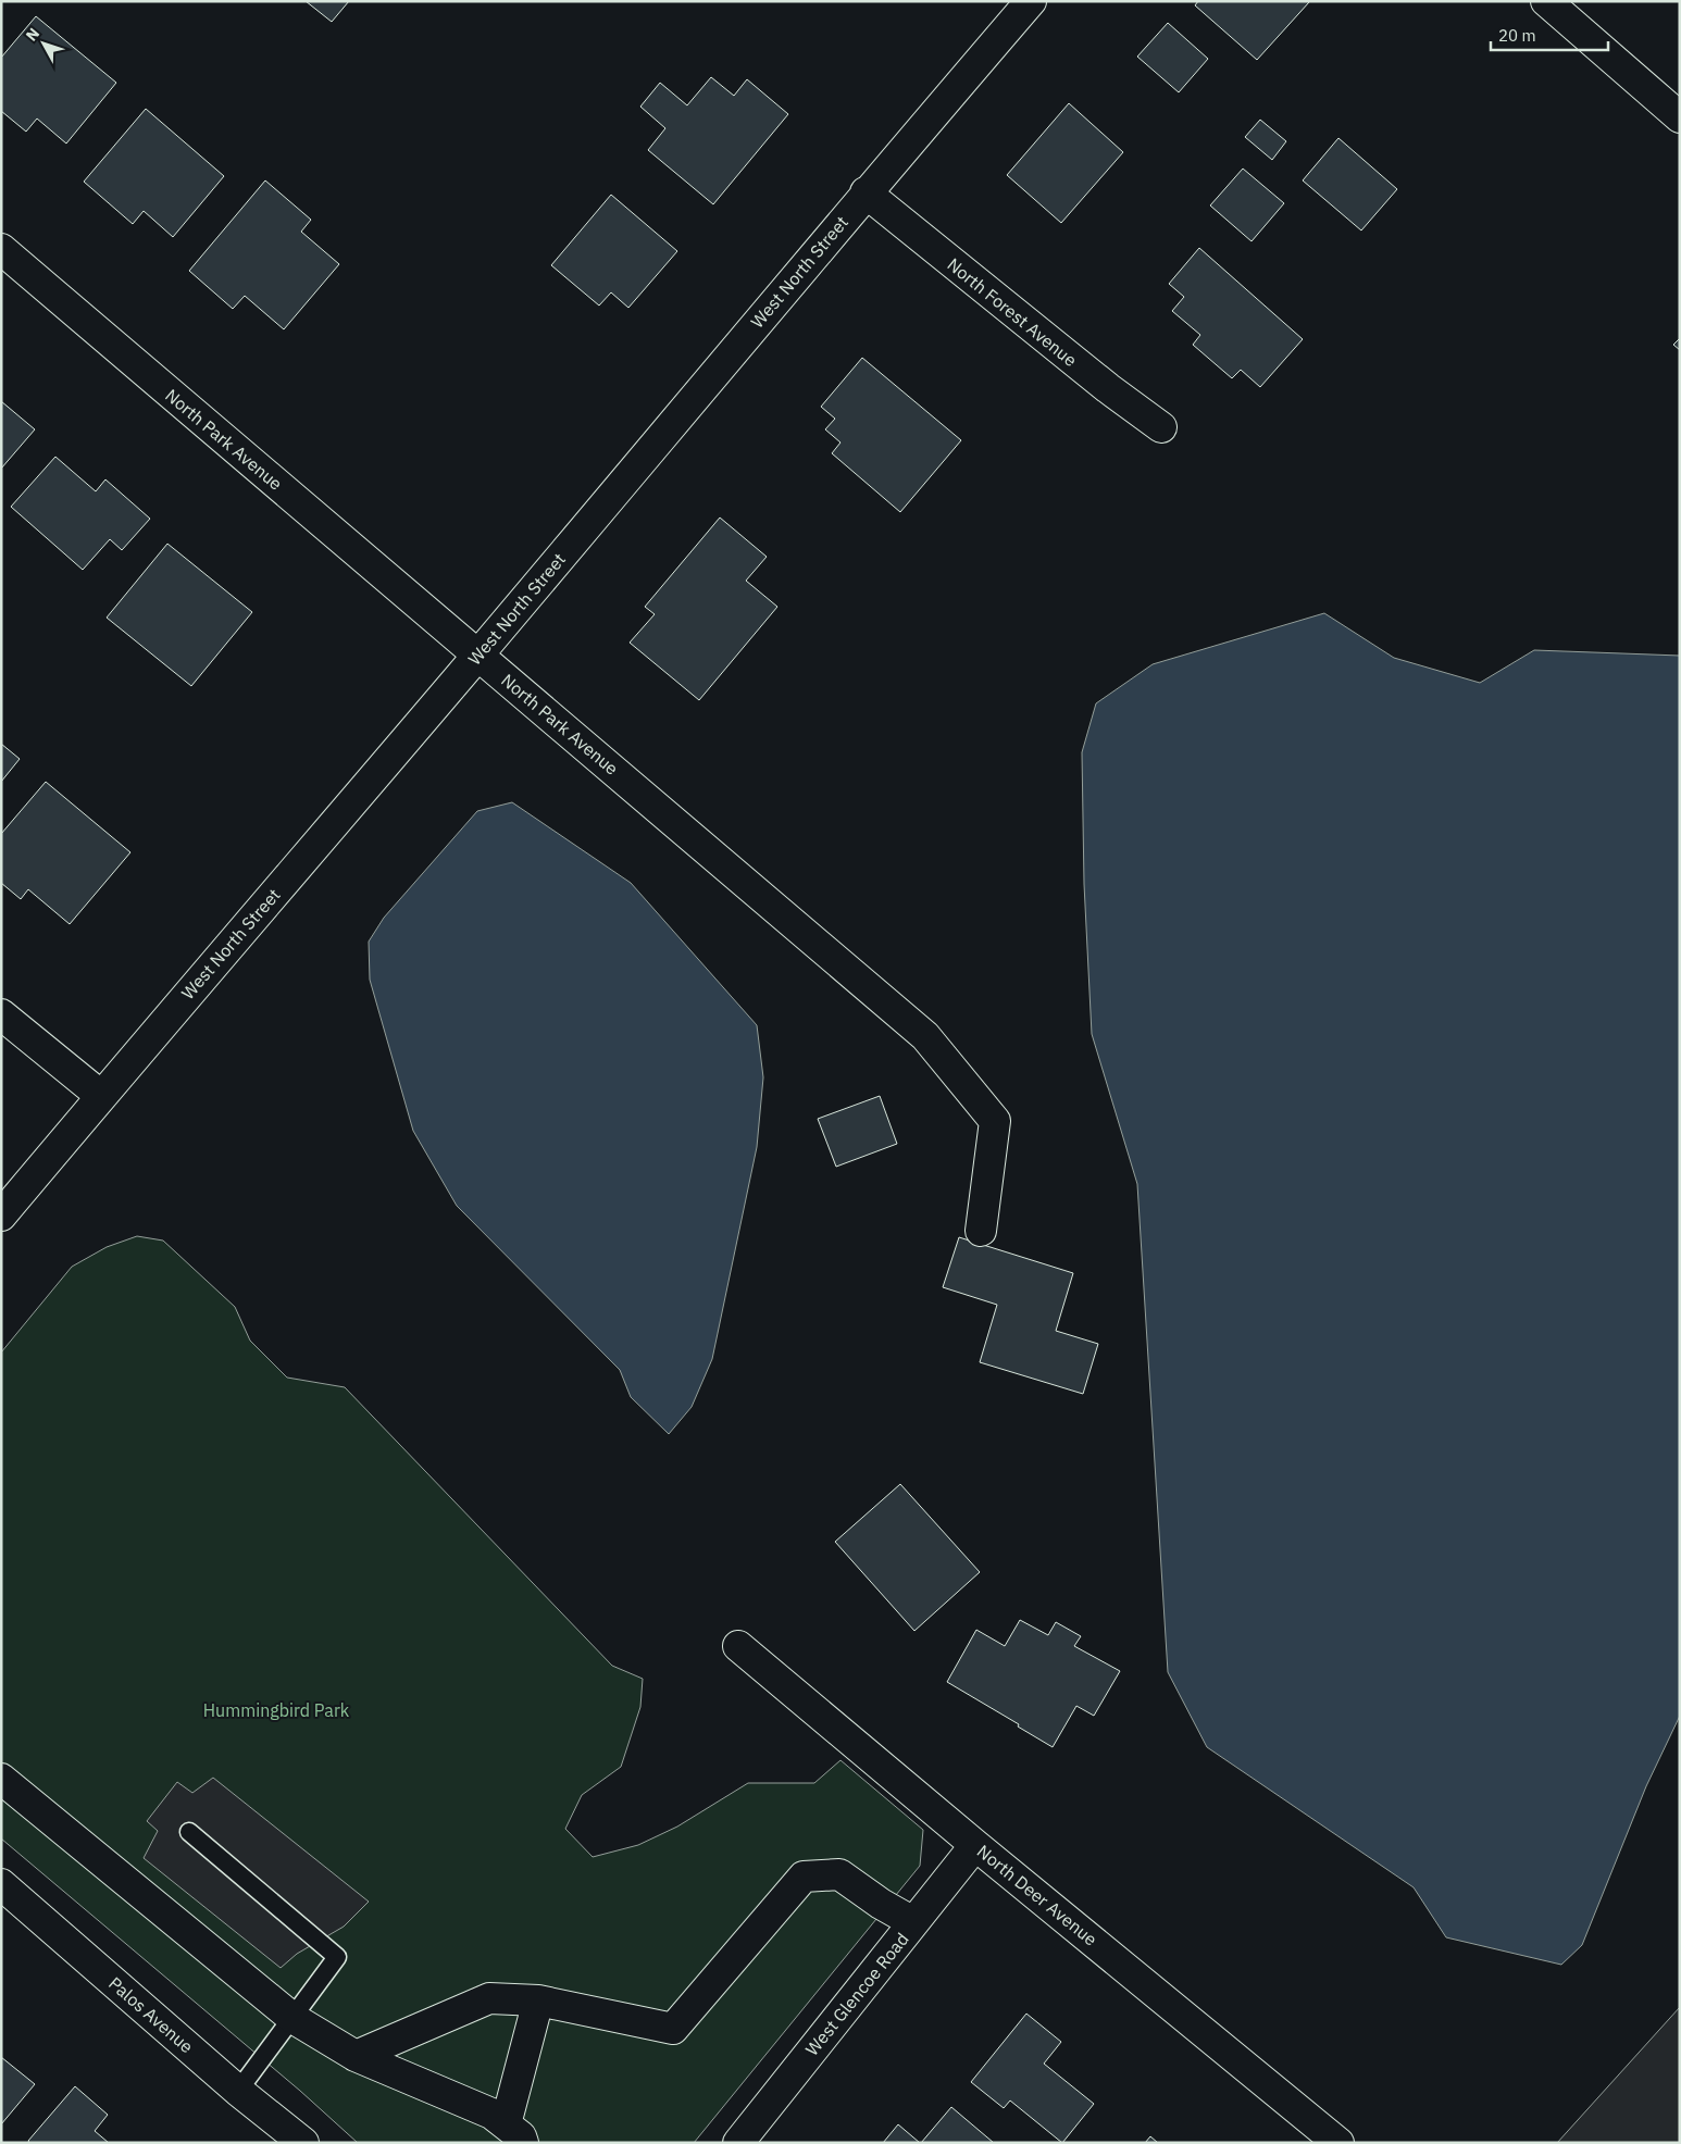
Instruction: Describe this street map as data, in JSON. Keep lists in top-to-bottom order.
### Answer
{
  "streets": {
    "street": [
      "West North Street",
      "North Forest Avenue",
      "North Park Avenue",
      "North Deer Avenue",
      "West Glencoe Road",
      "Palos Avenue"
    ]
  },
  "crossings": [
    ["West North Street", "North Forest Avenue"],
    ["West North Street", "North Park Avenue"],
    ["North Deer Avenue", "West Glencoe Road"]
  ],
  "parks": ["Hummingbird Park"],
  "scale_bar": "20 m",
  "north": "top left"
}
